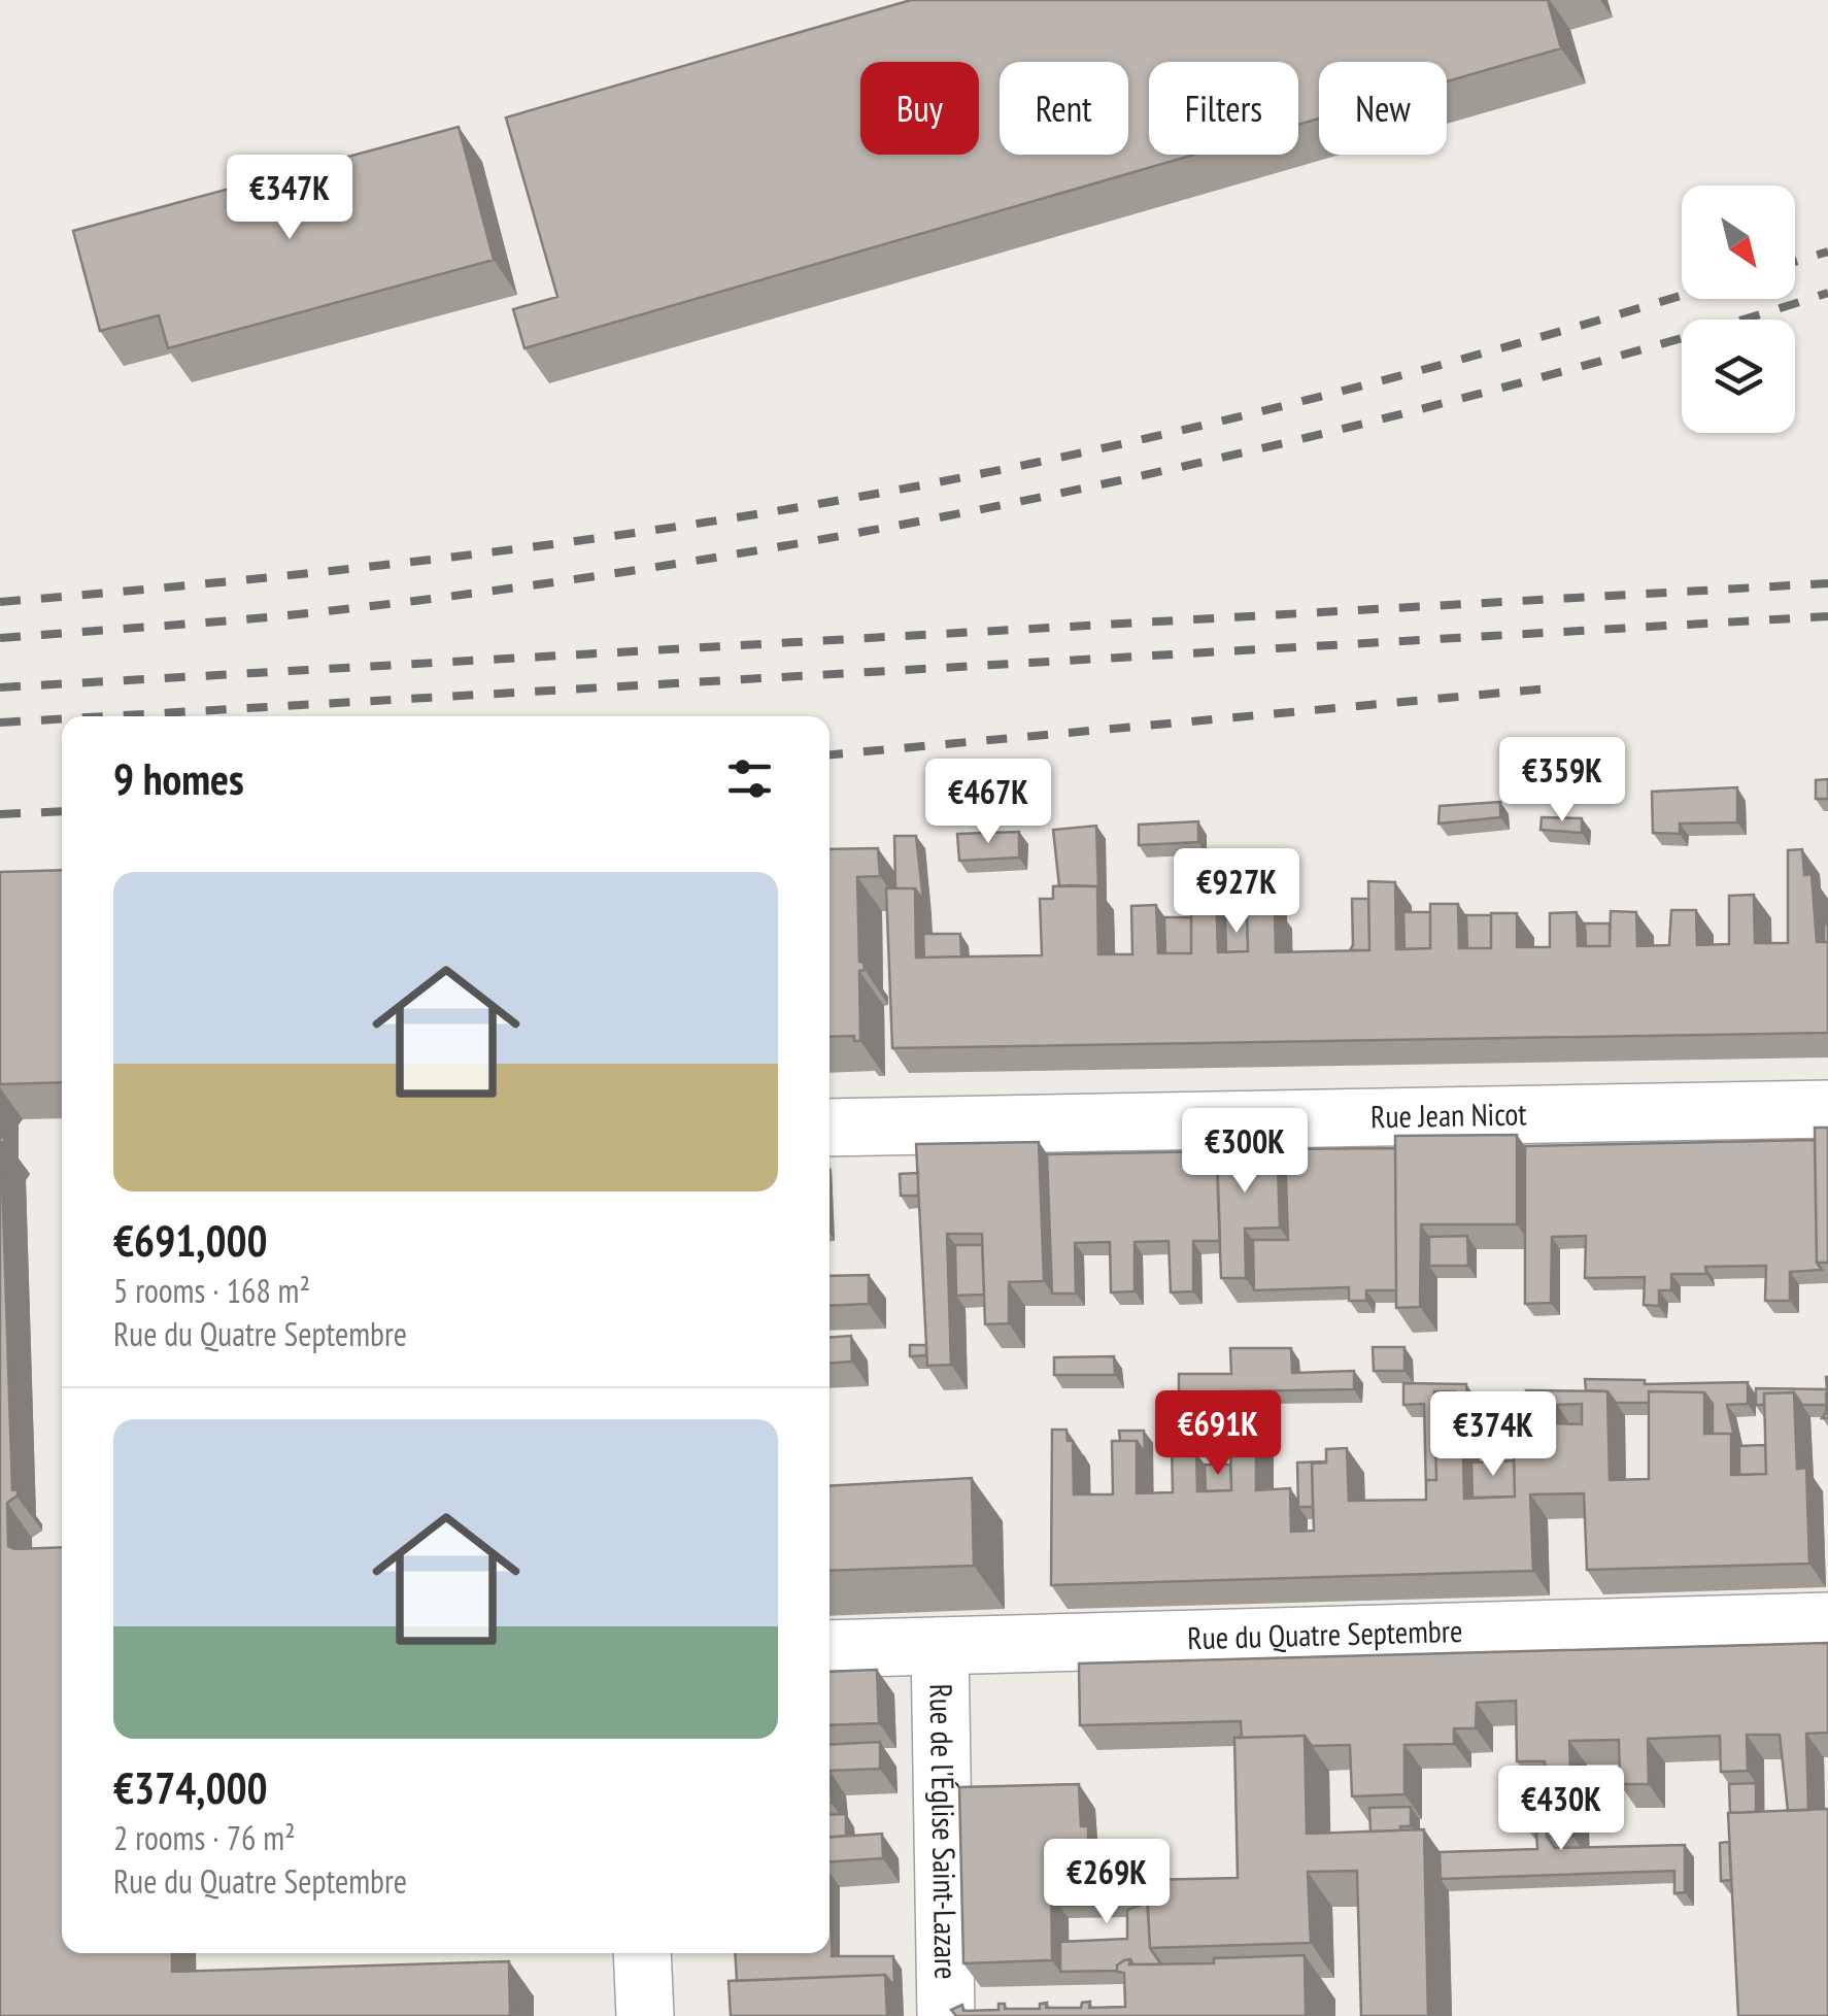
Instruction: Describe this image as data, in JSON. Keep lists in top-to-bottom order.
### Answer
{
  "streets": {
    "street": ["Rue Jean Nicot", "Rue du Quatre Septembre", "Rue de l'Église Saint-Lazare"]
  },
  "crossings": [
    ["Rue du Quatre Septembre", "Rue de l'Église Saint-Lazare"]
  ],
  "north": "bottom right",
  "page": {
    "chip": [
      "Buy",
      "Rent",
      "Filters",
      "New"
    ],
    "price": [
      "€347K",
      "€359K",
      "€467K",
      "€927K",
      "€300K",
      "€691K",
      "€374K",
      "€430K",
      "€269K"
    ],
    "heading": "9 homes",
    "list": [
      {
        "name": "€691,000",
        "note": "5 rooms · 168 m² · Rue du Quatre Septembre"
      },
      {
        "name": "€374,000",
        "note": "2 rooms · 76 m² · Rue du Quatre Septembre"
      }
    ]
  }
}
